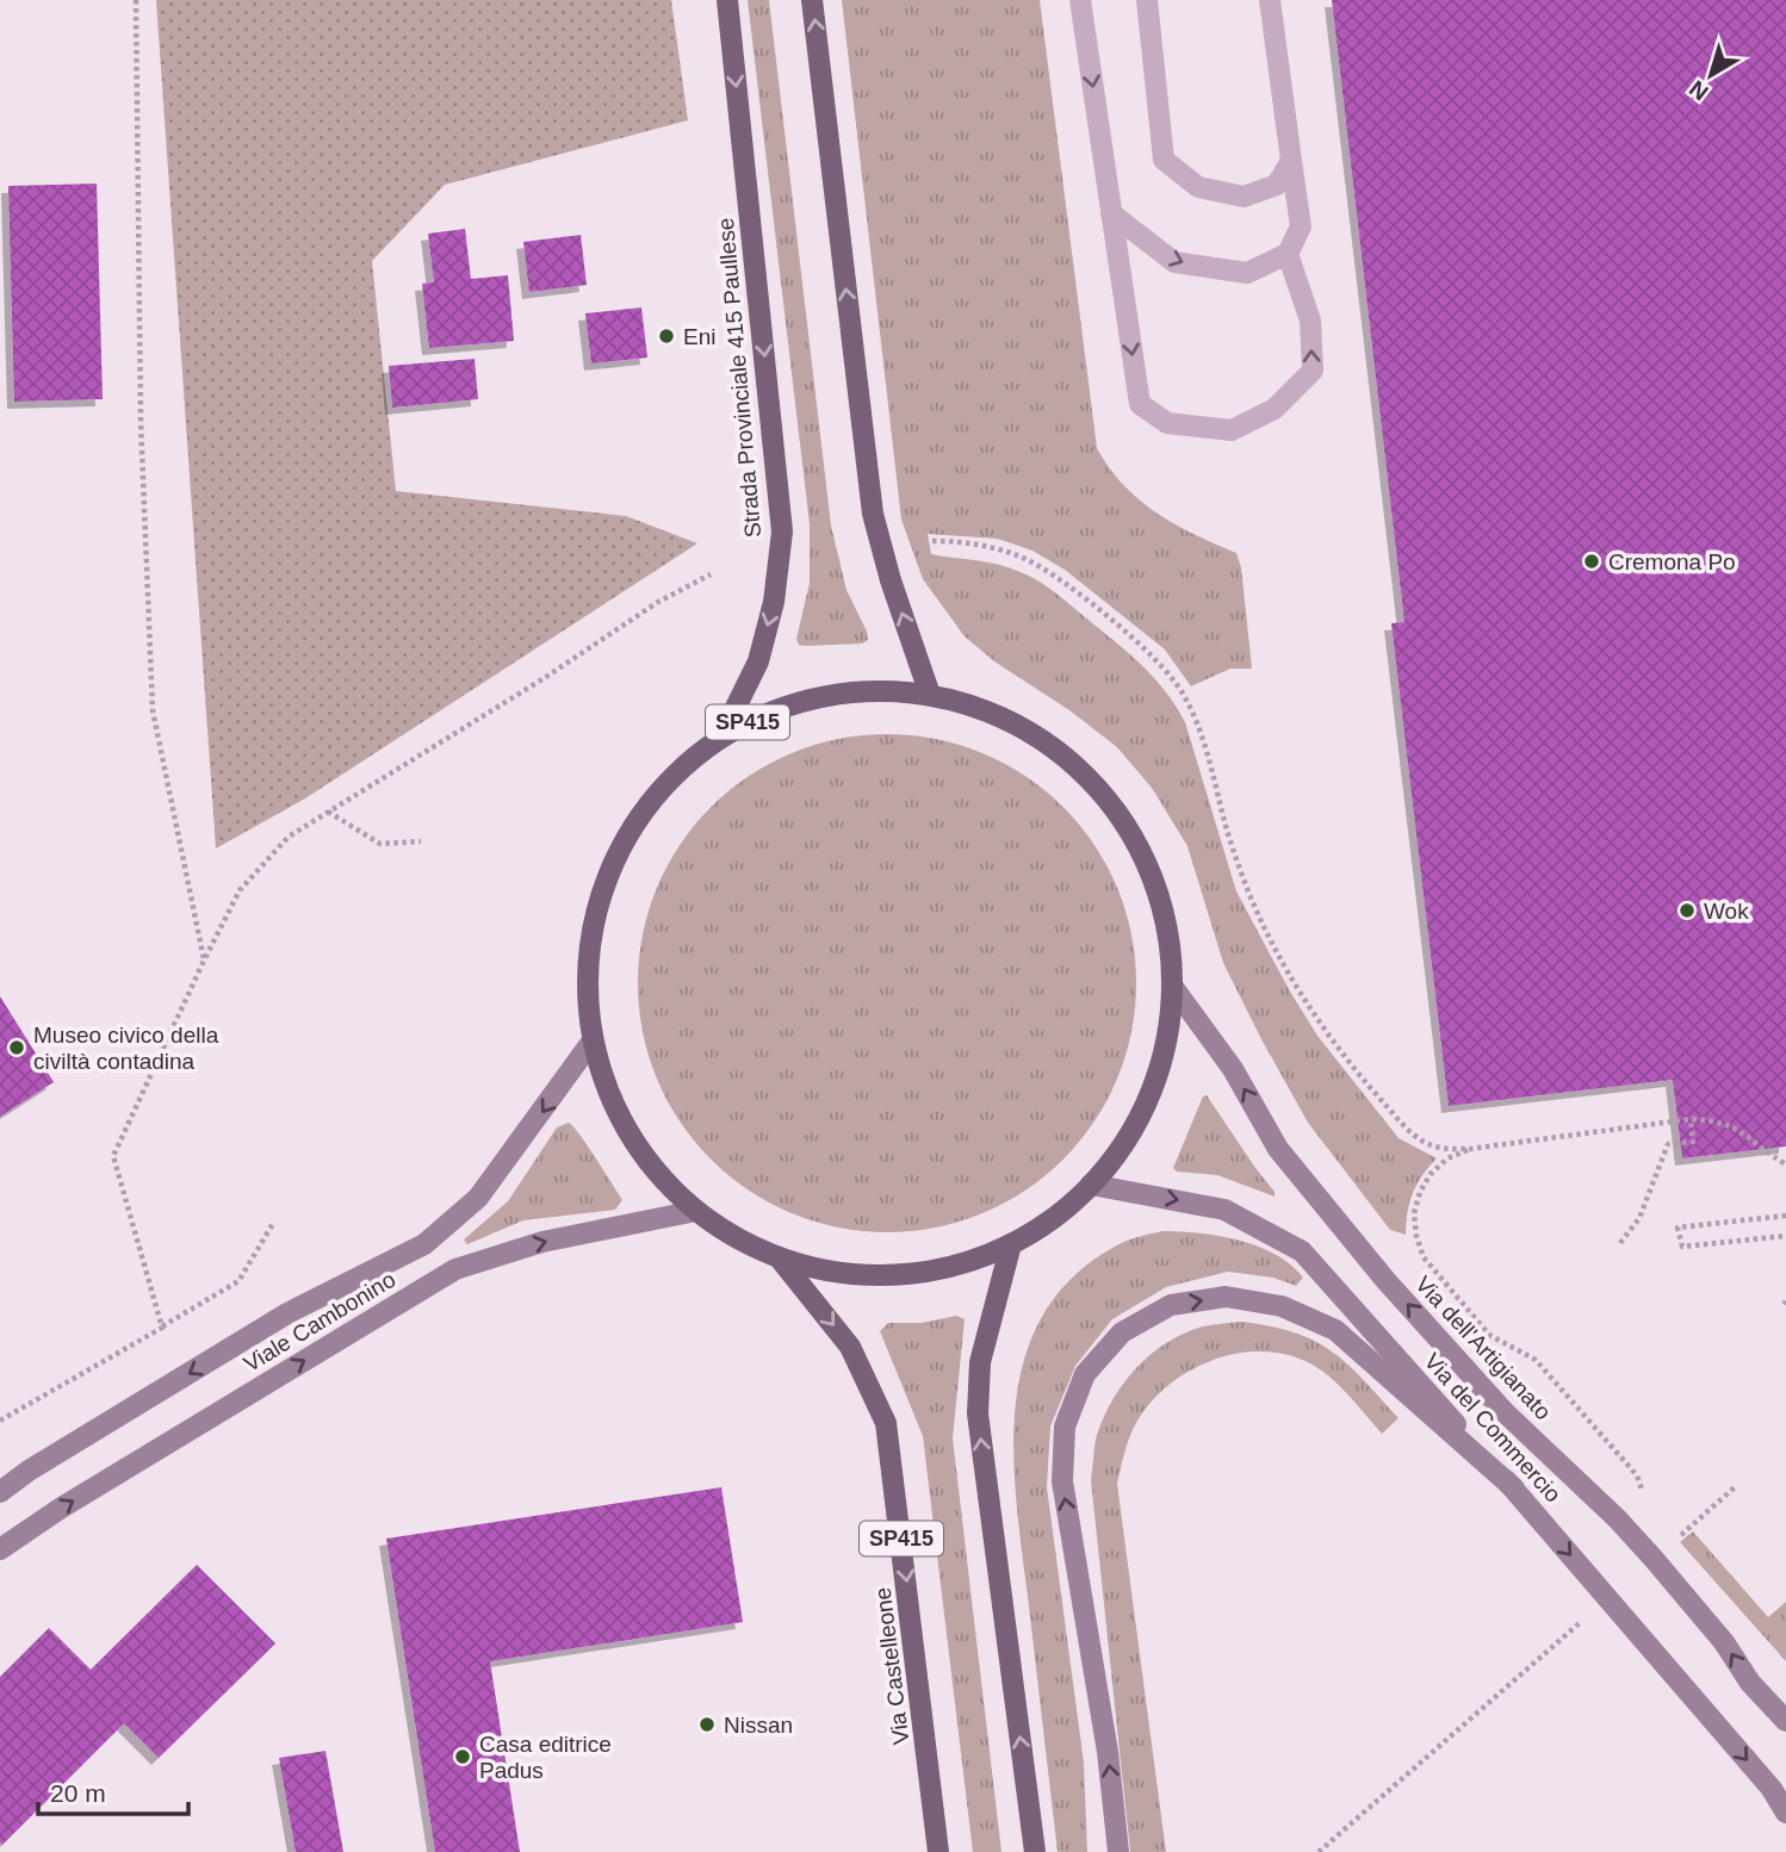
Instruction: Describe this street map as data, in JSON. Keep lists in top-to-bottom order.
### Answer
{
  "streets": {
    "main road": ["Strada Provinciale 415 Paullese", "SP415", "Via Castelleone"],
    "street": ["Viale Cambonino", "Via dell'Artigianato", "Via del Commercio"]
  },
  "crossings": [
    ["Strada Provinciale 415 Paullese", "Viale Cambonino"],
    ["Strada Provinciale 415 Paullese", "Via dell'Artigianato"],
    ["Strada Provinciale 415 Paullese", "Via del Commercio"],
    ["Strada Provinciale 415 Paullese", "Via Castelleone"]
  ],
  "one_way": ["Via dell'Artigianato", "Via del Commercio"],
  "places": [
    "Eni",
    "Cremona Po",
    "Wok",
    "Museo civico della civiltà contadina",
    "Nissan",
    "Casa editrice Padus"
  ],
  "scale_bar": "20 m",
  "north": "bottom left"
}
